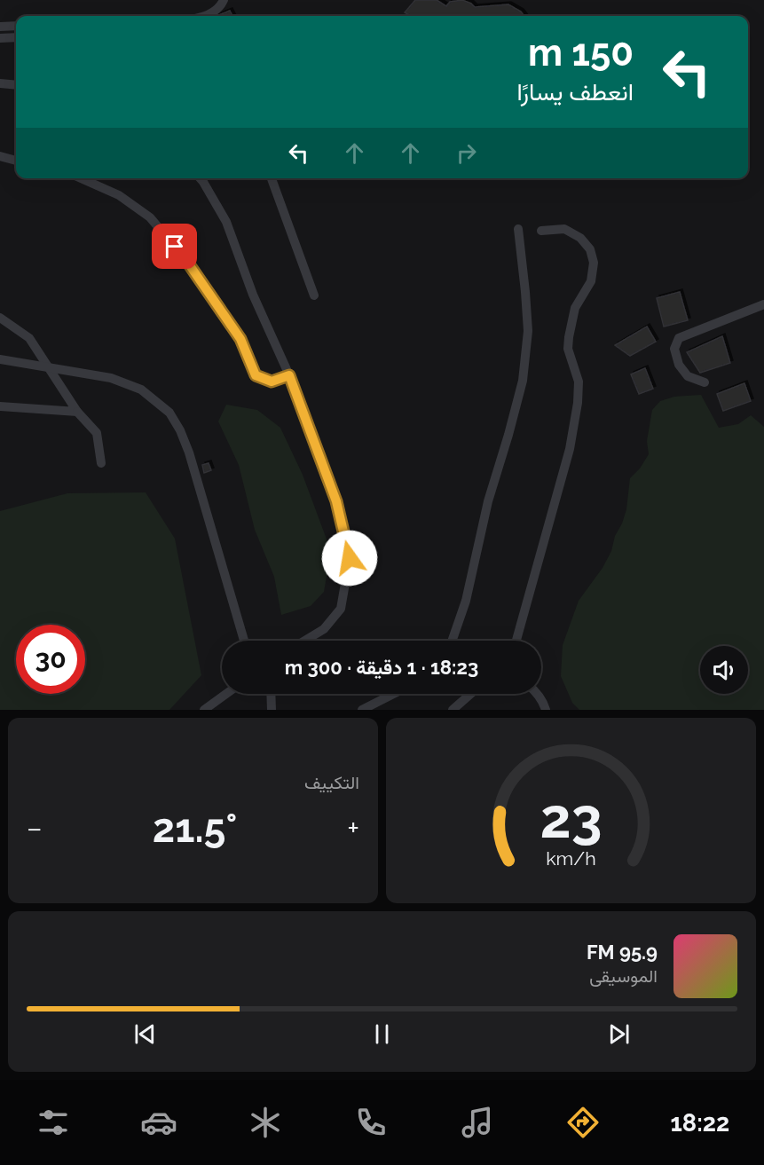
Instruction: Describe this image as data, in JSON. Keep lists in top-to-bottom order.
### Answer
{
  "page": {
    "turn": ["150 m", "انعطف يسارًا"],
    "limit": "30",
    "trip": "18:23 · 1 دقيقة · 300 m",
    "tile": "التكييف",
    "heat": ["−", "21.5°", "+"],
    "song": ["95.9 FM", "الموسيقى"],
    "tabs": "18:22",
    "gauge": ["23", "km/h"]
  }
}
